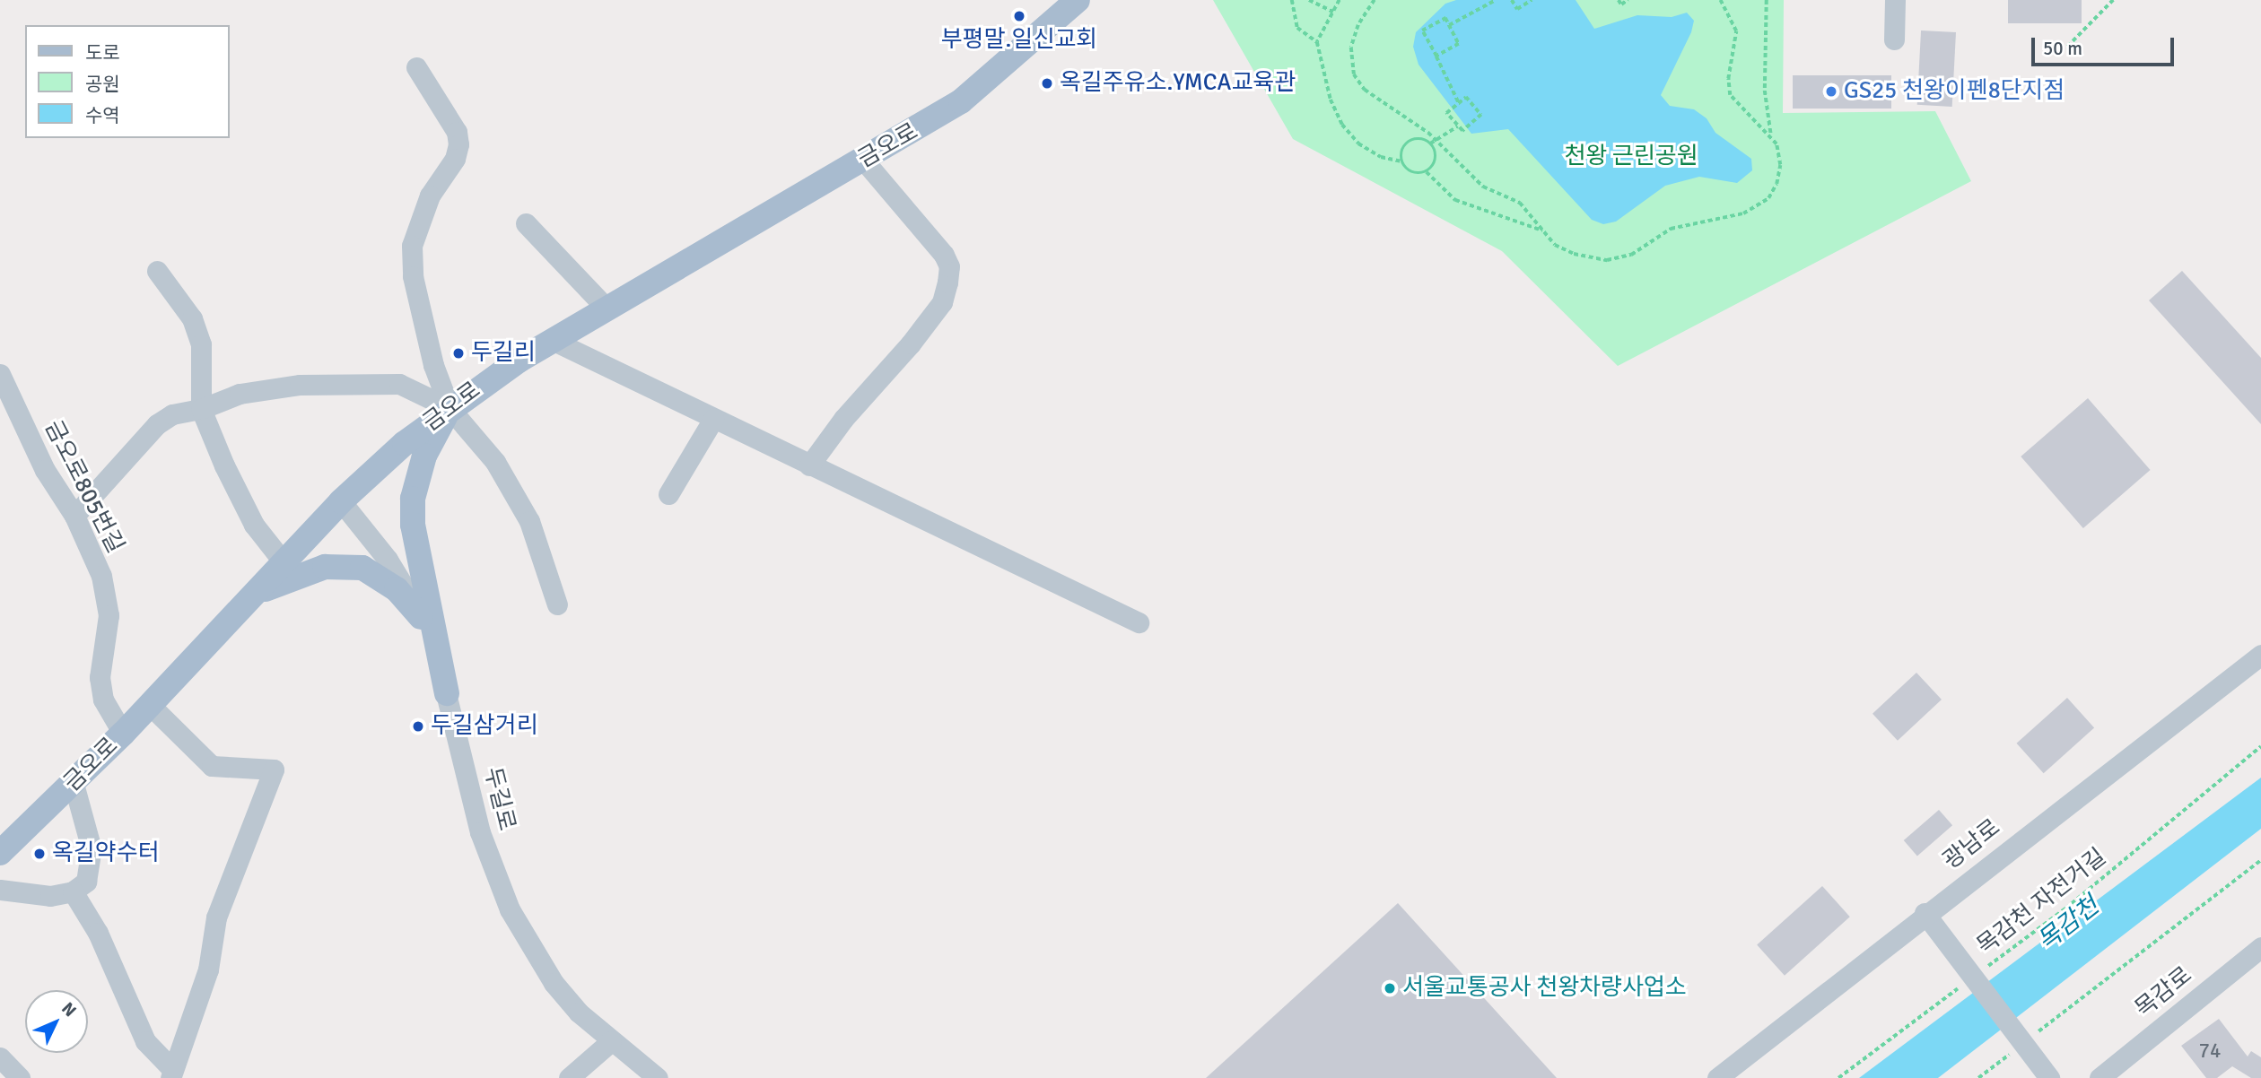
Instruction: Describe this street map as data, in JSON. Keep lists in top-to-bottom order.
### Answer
{
  "streets": {
    "main road": ["금오로"],
    "street": [
      "금오로805번길",
      "두길로",
      "광남로",
      "목감로"
    ],
    "path": ["목감천 자전거길"]
  },
  "crossings": [
    ["금오로", "금오로805번길"],
    ["금오로", "두길로"]
  ],
  "water": ["목감천"],
  "parks": ["천왕 근린공원"],
  "places": [
    "부평말.일신교회",
    "옥길주유소.YMCA교육관",
    "GS25 천왕이펜8단지점",
    "두길리",
    "두길삼거리",
    "옥길약수터",
    "서울교통공사 천왕차량사업소"
  ],
  "house_numbers": ["74"],
  "legend": ["도로", "공원", "수역"],
  "scale_bar": "50 m",
  "north": "top right"
}
